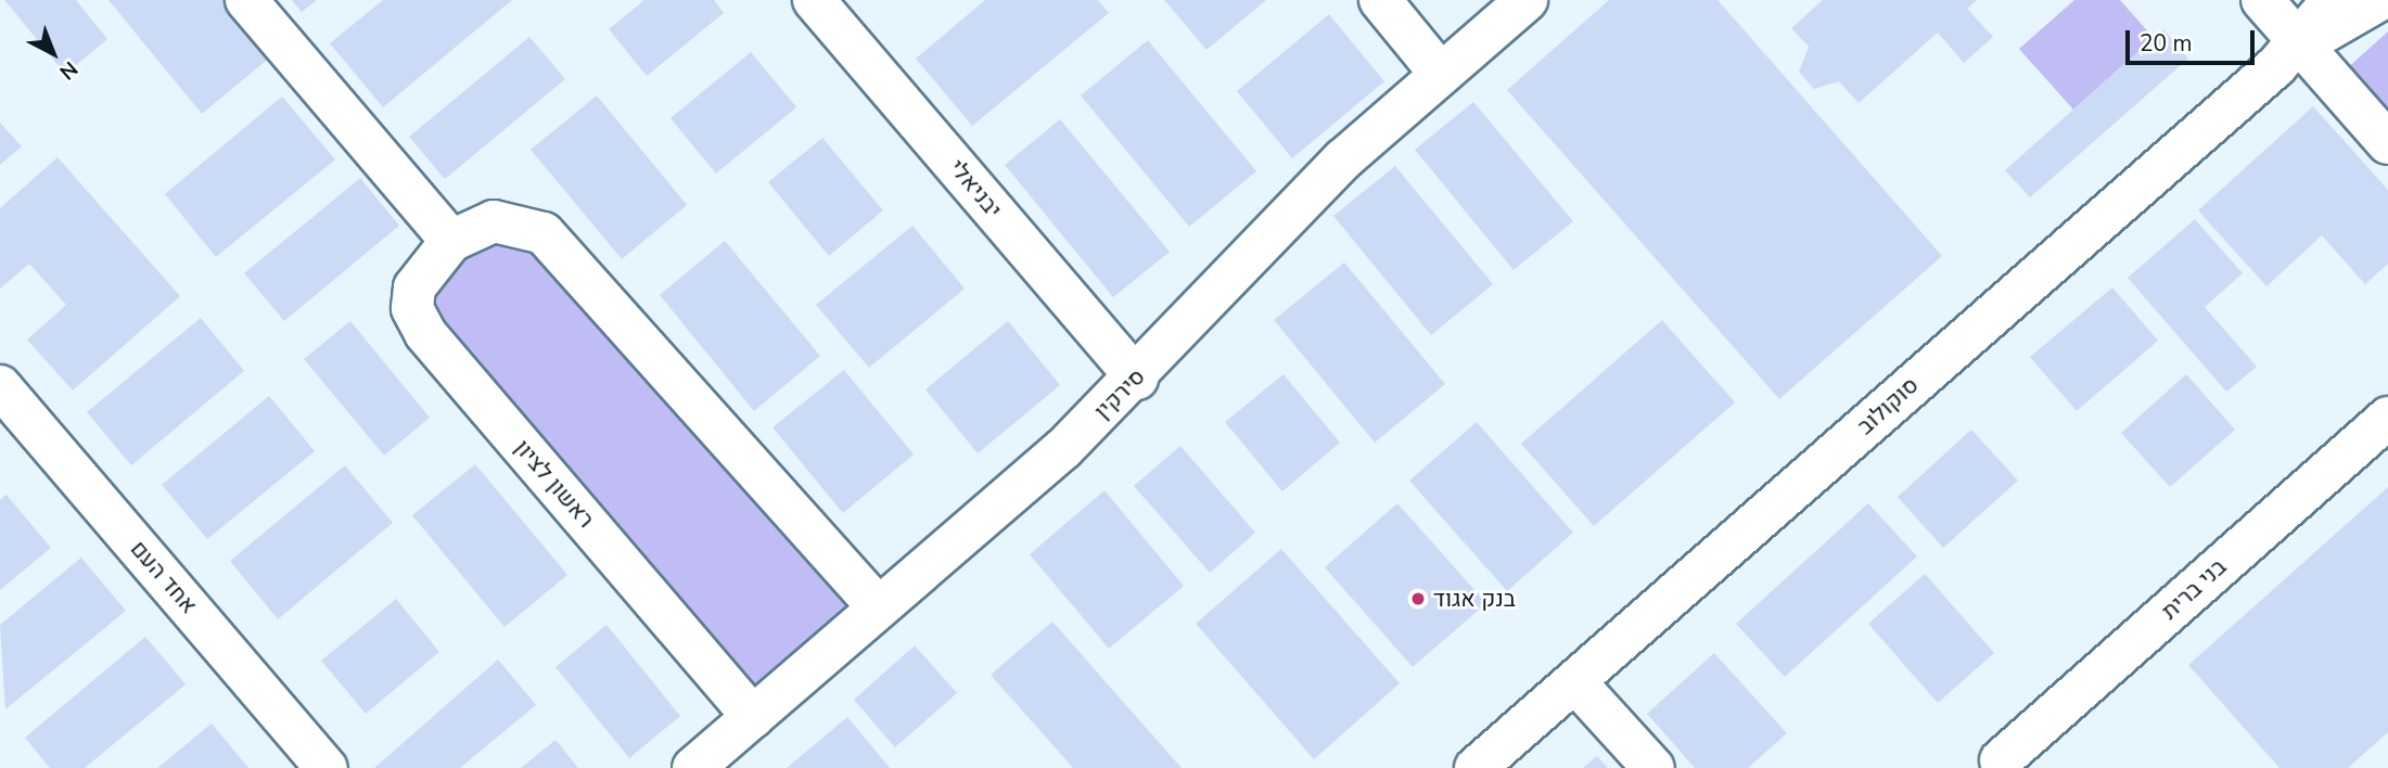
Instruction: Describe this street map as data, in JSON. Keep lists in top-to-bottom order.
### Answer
{
  "streets": {
    "street": [
      "יבניאלי",
      "סירקין",
      "סוקולוב",
      "ראשון לציון",
      "אחד העם",
      "בני ברית"
    ]
  },
  "crossings": [
    ["יבניאלי", "סירקין"],
    ["סירקין", "ראשון לציון"]
  ],
  "places": ["בנק אגוד"],
  "scale_bar": "20 m",
  "north": "bottom right"
}
